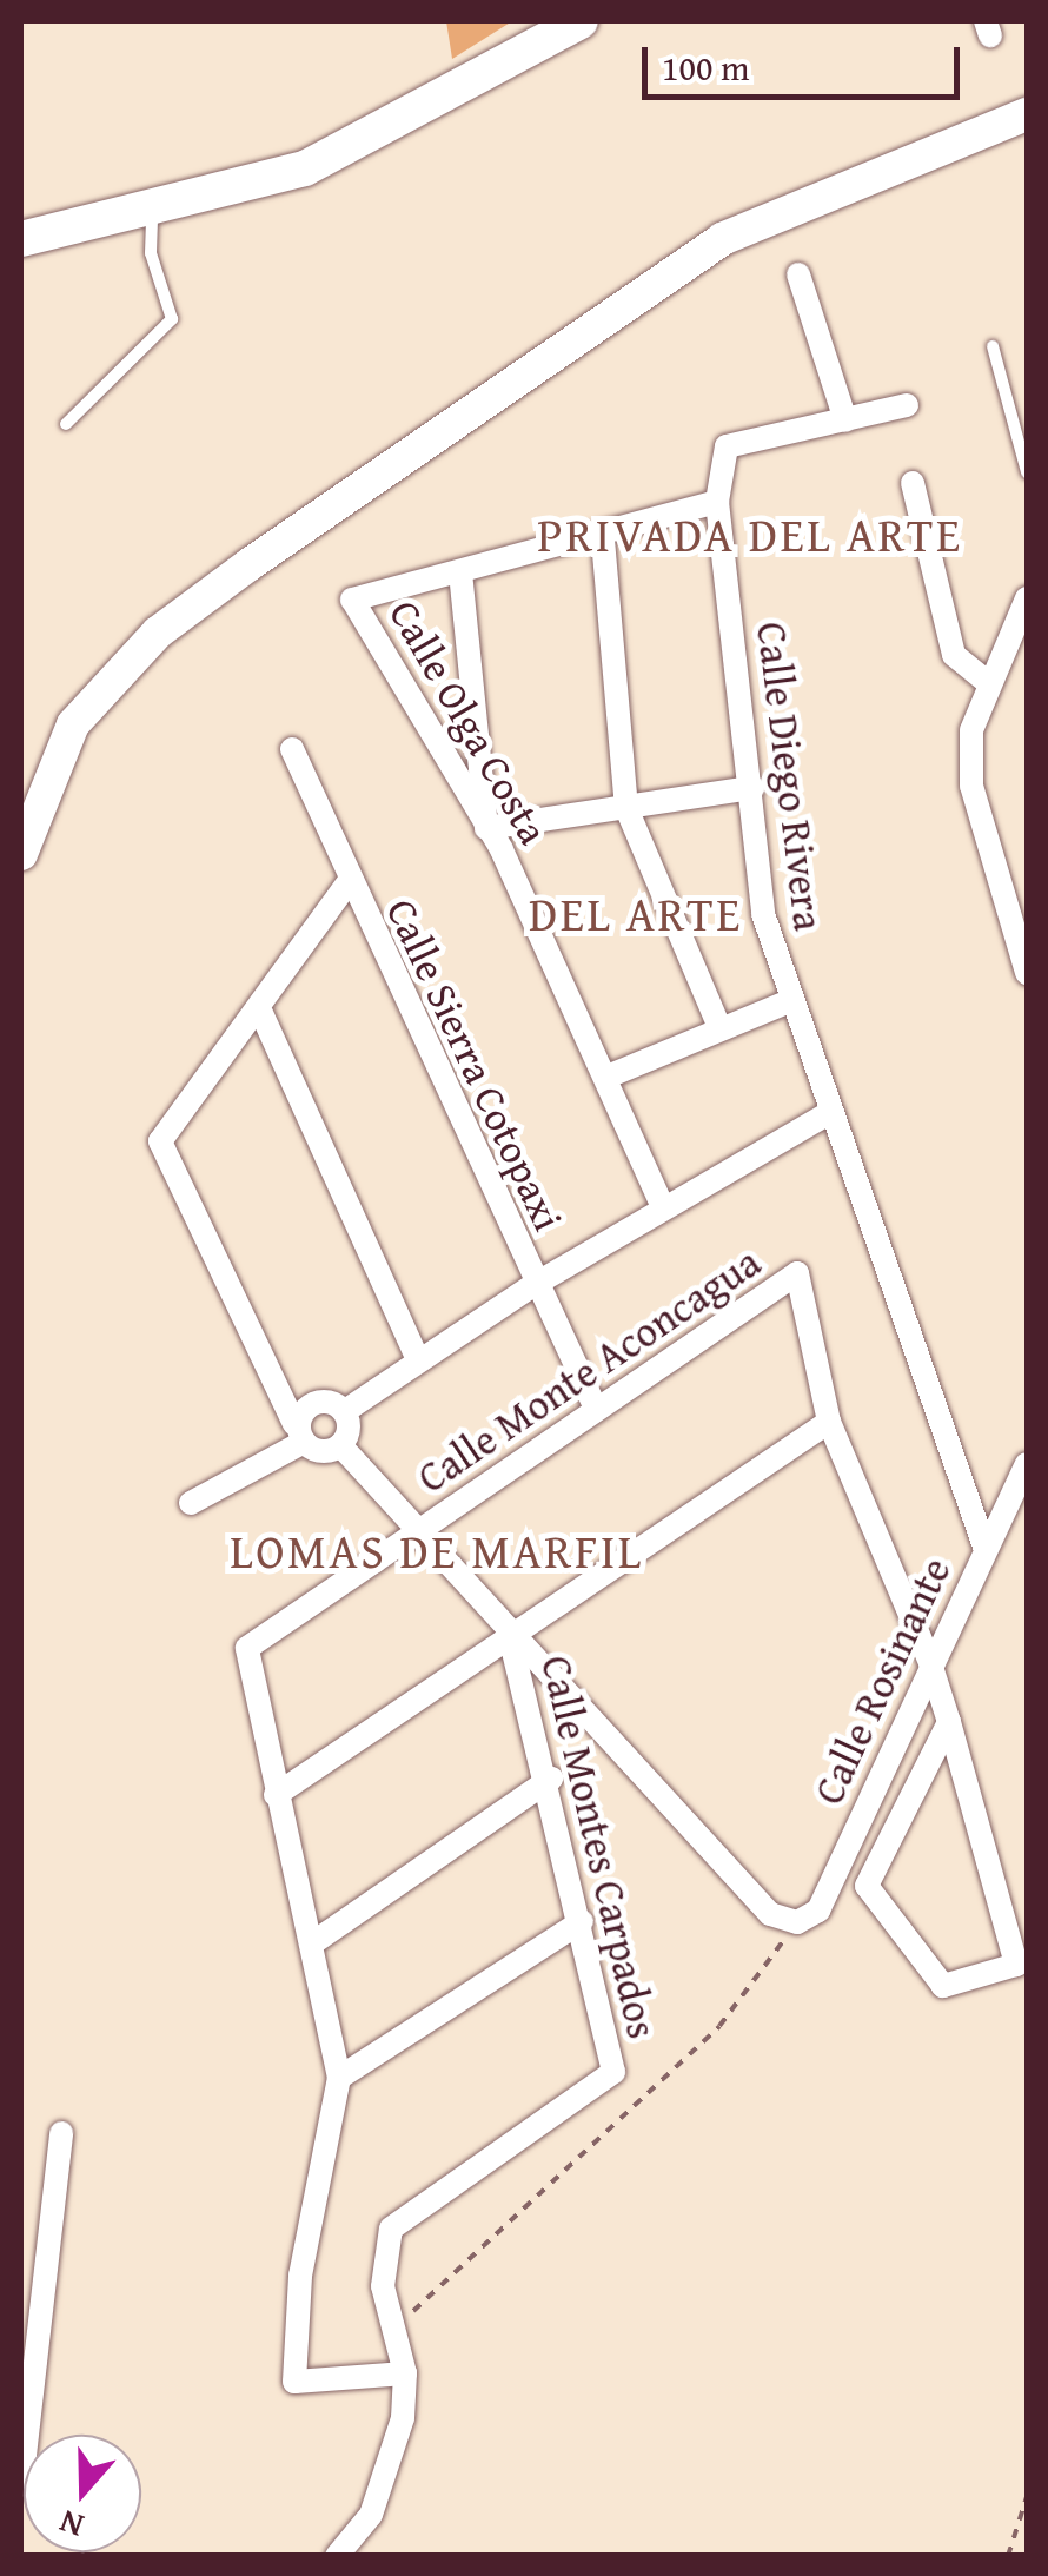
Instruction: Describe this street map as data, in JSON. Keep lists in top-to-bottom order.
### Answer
{
  "streets": {
    "street": [
      "Calle Olga Costa",
      "Calle Diego Rivera",
      "Calle Sierra Cotopaxi",
      "Calle Monte Aconcagua",
      "Calle Rosinante",
      "Calle Montes Carpados"
    ]
  },
  "crossings": [
    ["Calle Diego Rivera", "Calle Rosinante"],
    ["Calle Sierra Cotopaxi", "Calle Monte Aconcagua"]
  ],
  "districts": ["PRIVADA DEL ARTE", "DEL ARTE", "LOMAS DE MARFIL"],
  "scale_bar": "100 m",
  "north": "bottom"
}
